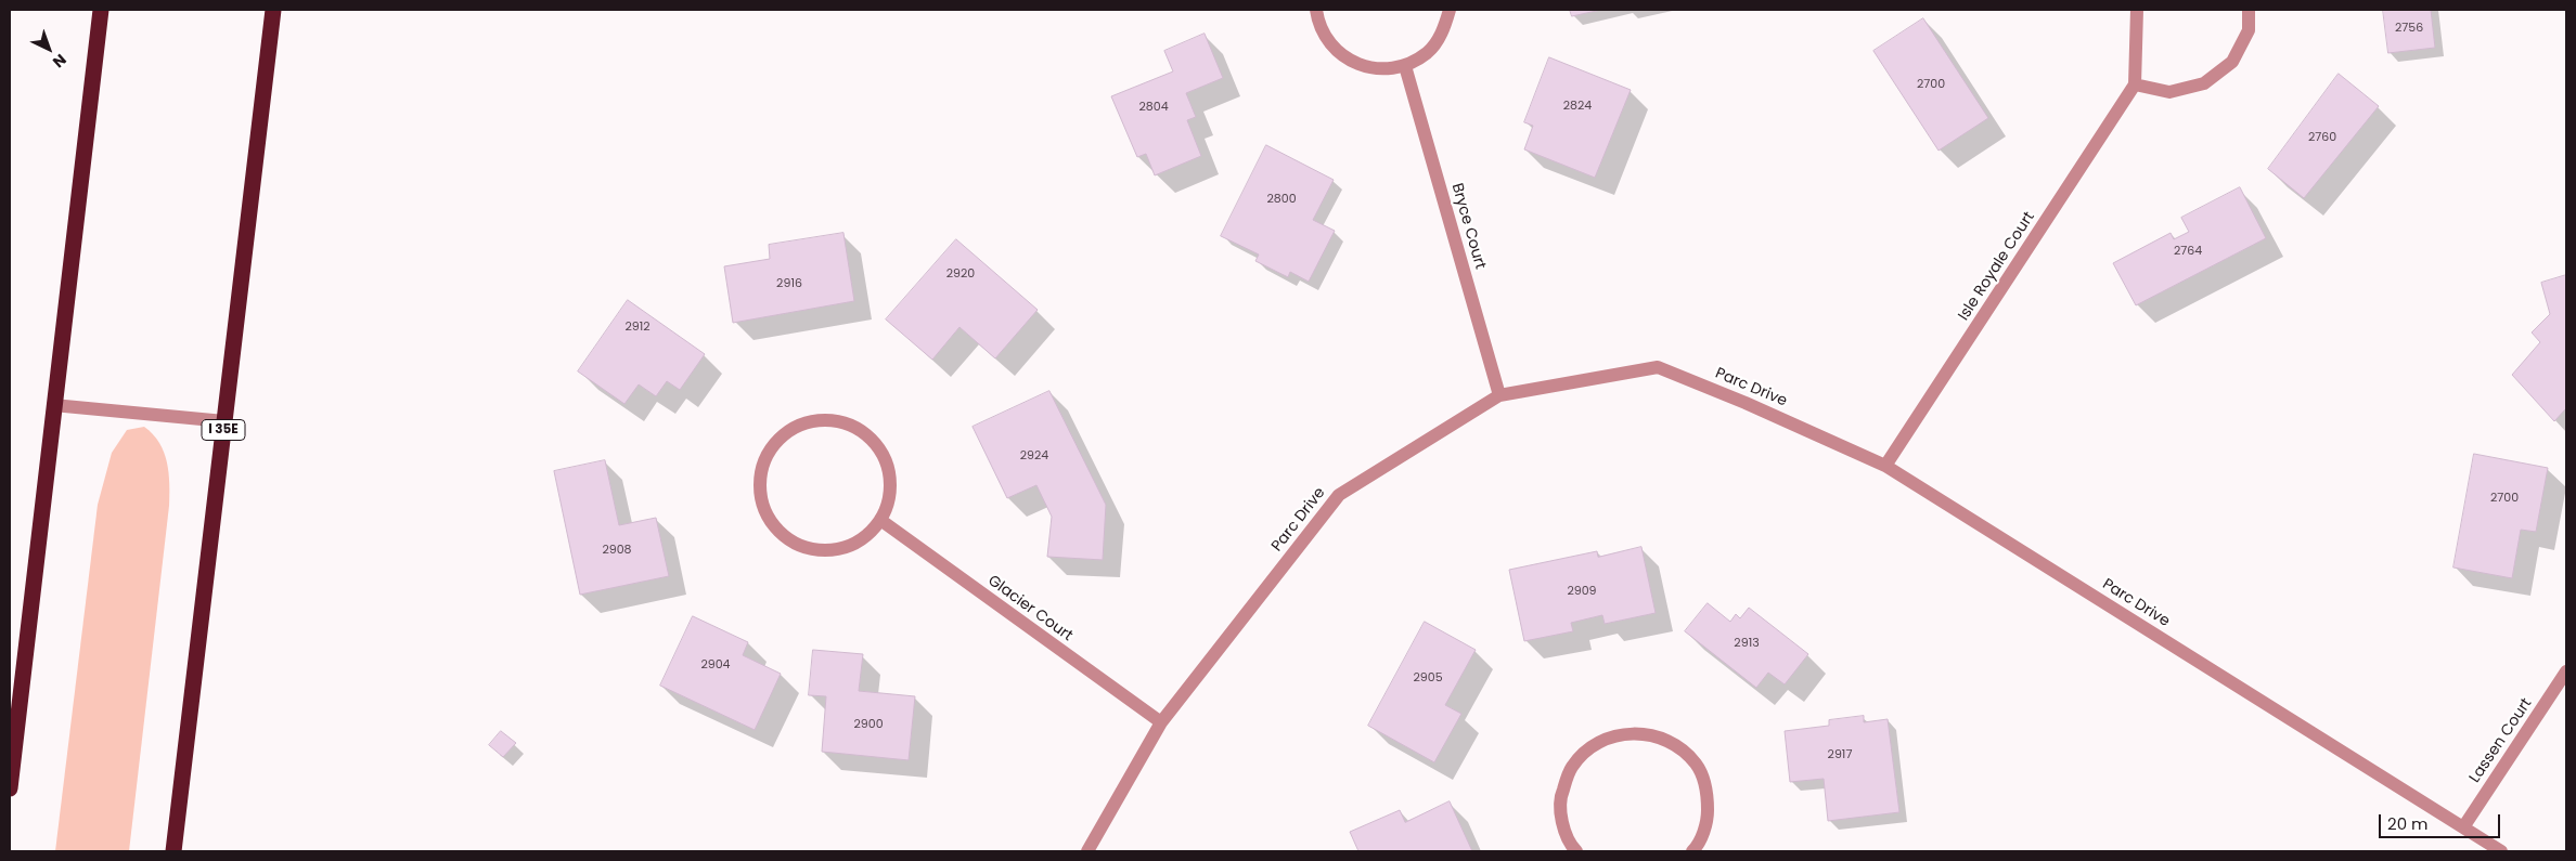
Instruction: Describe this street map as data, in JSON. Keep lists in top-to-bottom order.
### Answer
{
  "streets": {
    "highway": ["I 35E"],
    "street": [
      "Bryce Court",
      "Isle Royale Court",
      "Parc Drive",
      "Glacier Court",
      "Lassen Court"
    ]
  },
  "crossings": [
    ["Bryce Court", "Parc Drive"],
    ["Isle Royale Court", "Parc Drive"],
    ["Parc Drive", "Glacier Court"],
    ["Parc Drive", "Lassen Court"]
  ],
  "house_numbers": [
    "2756",
    "2700",
    "2824",
    "2804",
    "2760",
    "2800",
    "2764",
    "2920",
    "2916",
    "2912",
    "2924",
    "2700",
    "2908",
    "2909",
    "2913",
    "2904",
    "2905",
    "2900",
    "2917"
  ],
  "scale_bar": "20 m",
  "north": "bottom right"
}
